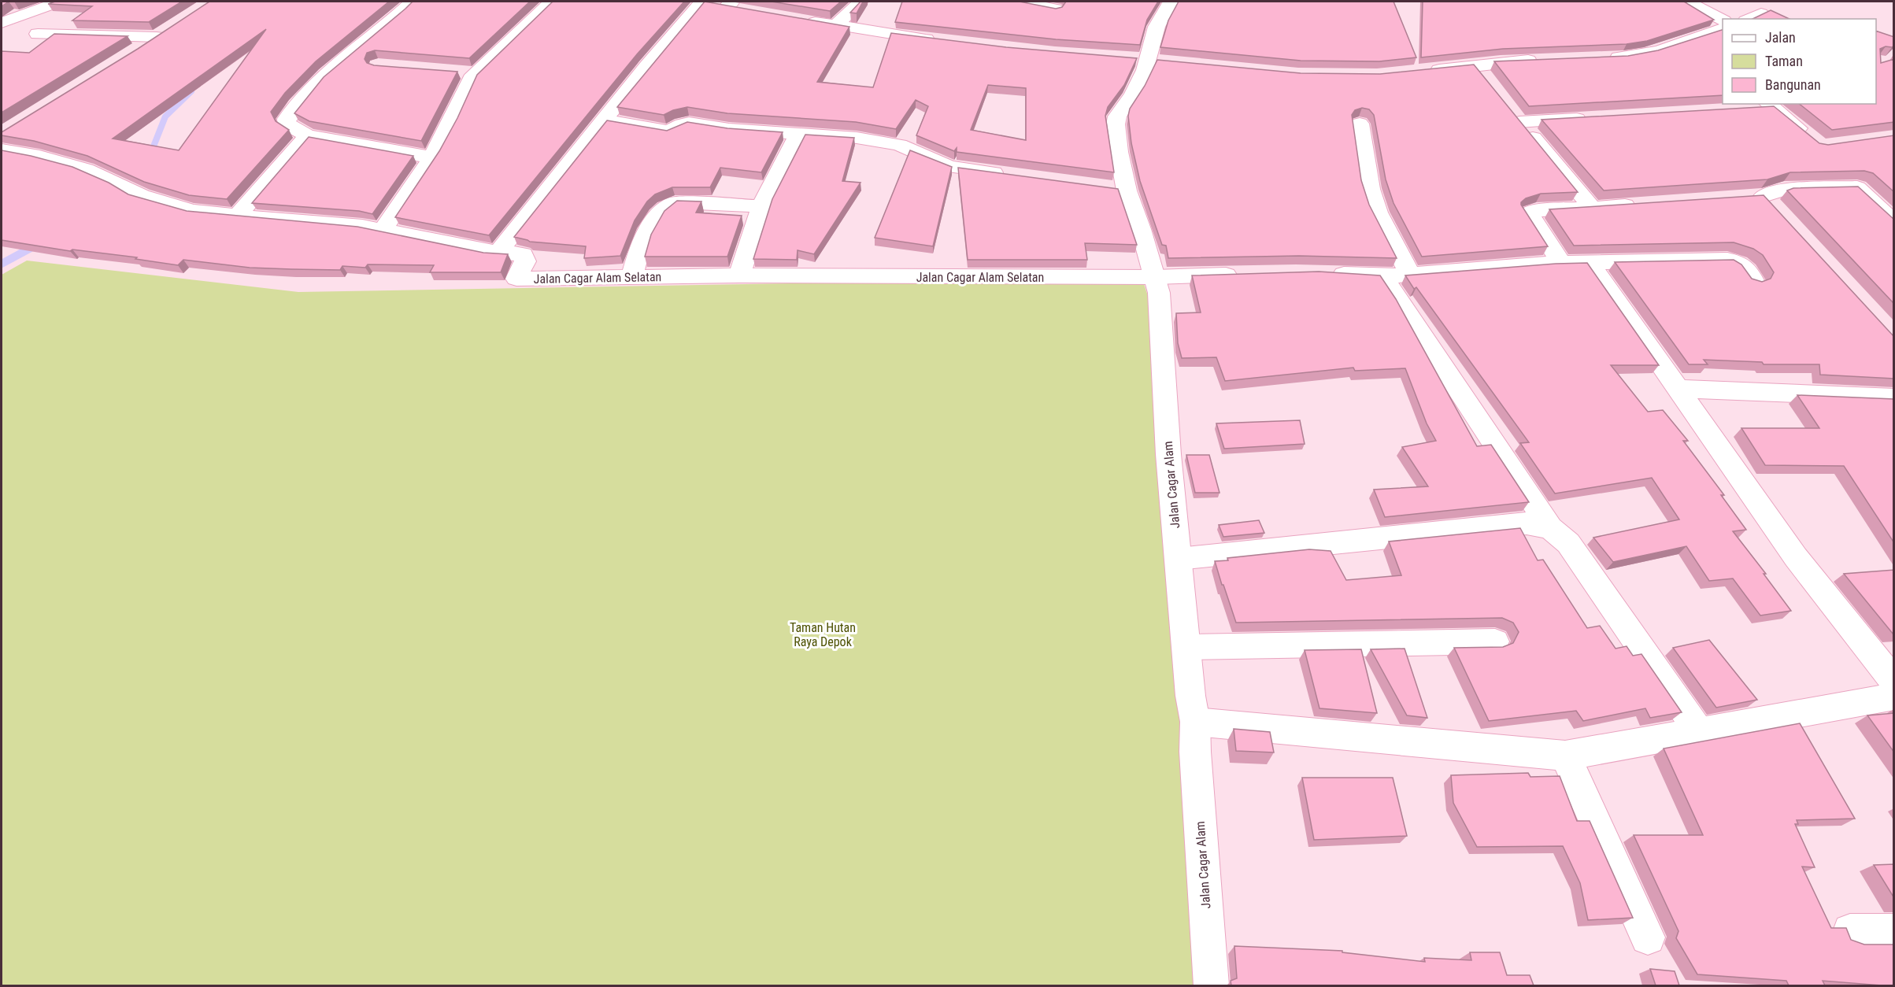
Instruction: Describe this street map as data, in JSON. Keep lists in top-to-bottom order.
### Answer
{
  "streets": {
    "street": ["Jalan Cagar Alam Selatan", "Jalan Cagar Alam"]
  },
  "crossings": [
    ["Jalan Cagar Alam Selatan", "Jalan Cagar Alam"]
  ],
  "parks": ["Taman Hutan Raya Depok"],
  "legend": ["Jalan", "Taman", "Bangunan"]
}
